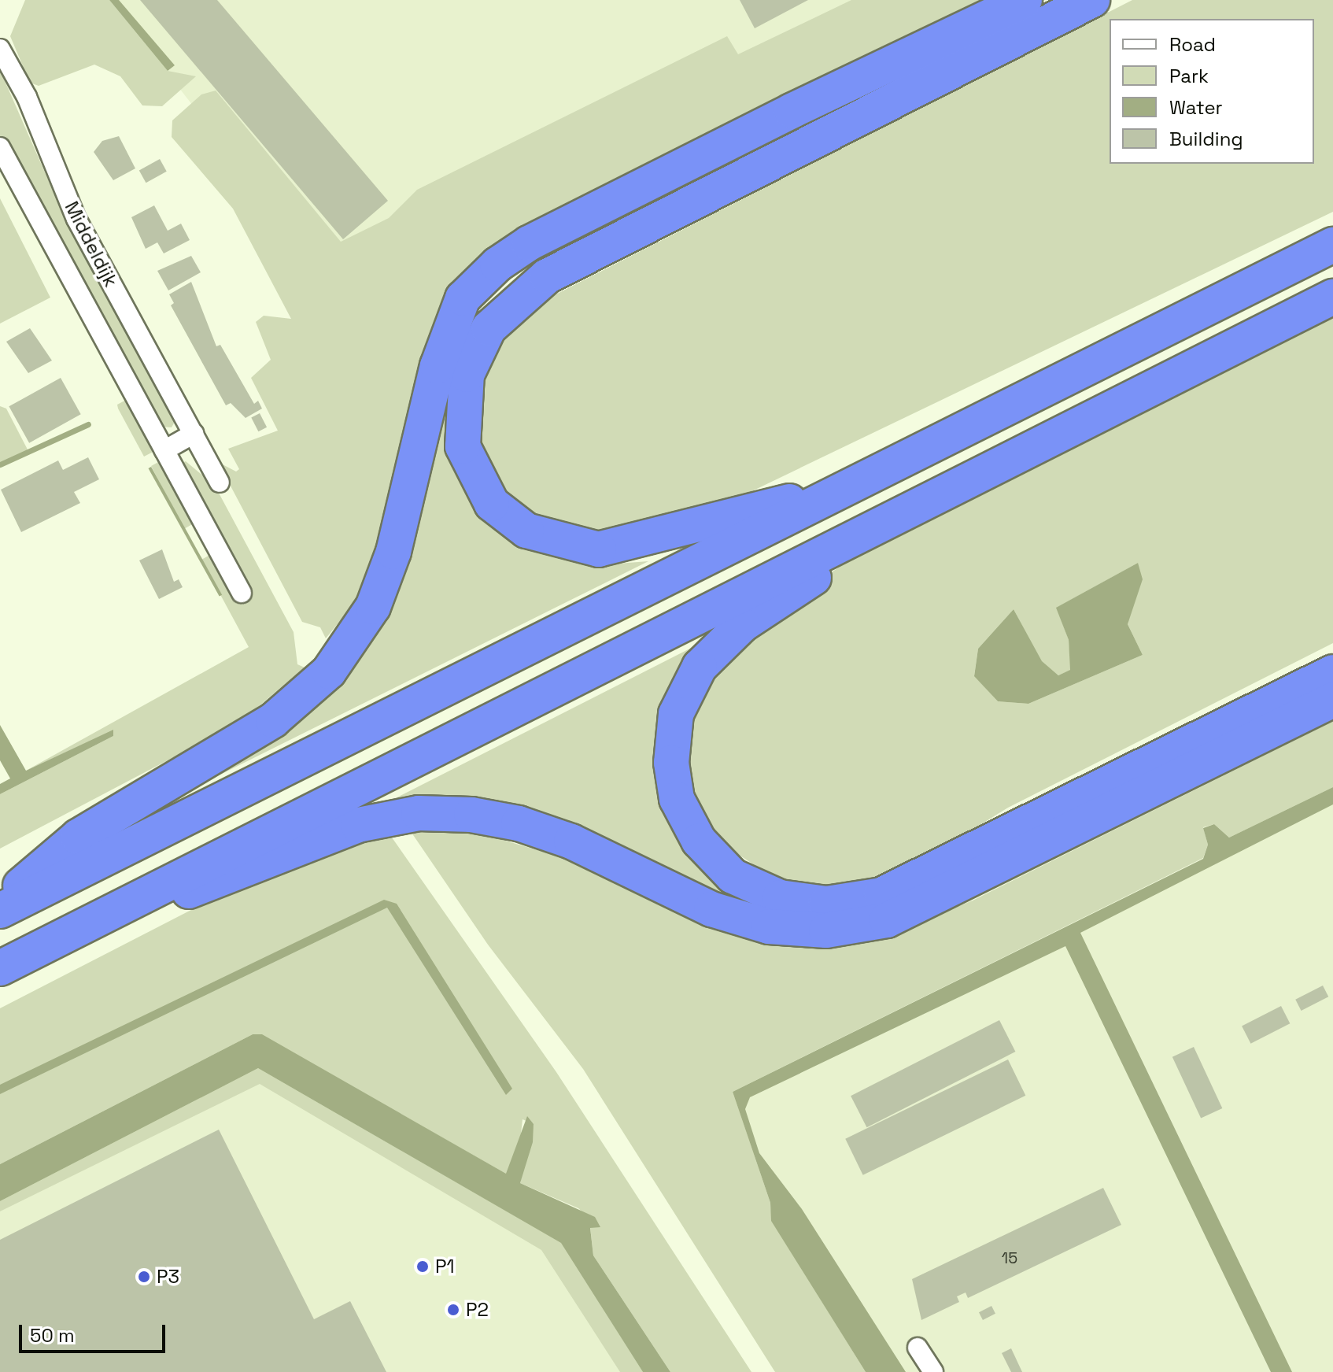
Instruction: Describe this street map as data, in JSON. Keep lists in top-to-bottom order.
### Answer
{
  "streets": {
    "street": ["Middeldijk"]
  },
  "places": ["P1", "P3", "P2"],
  "house_numbers": ["15"],
  "legend": [
    "Road",
    "Park",
    "Water",
    "Building"
  ],
  "scale_bar": "50 m"
}
